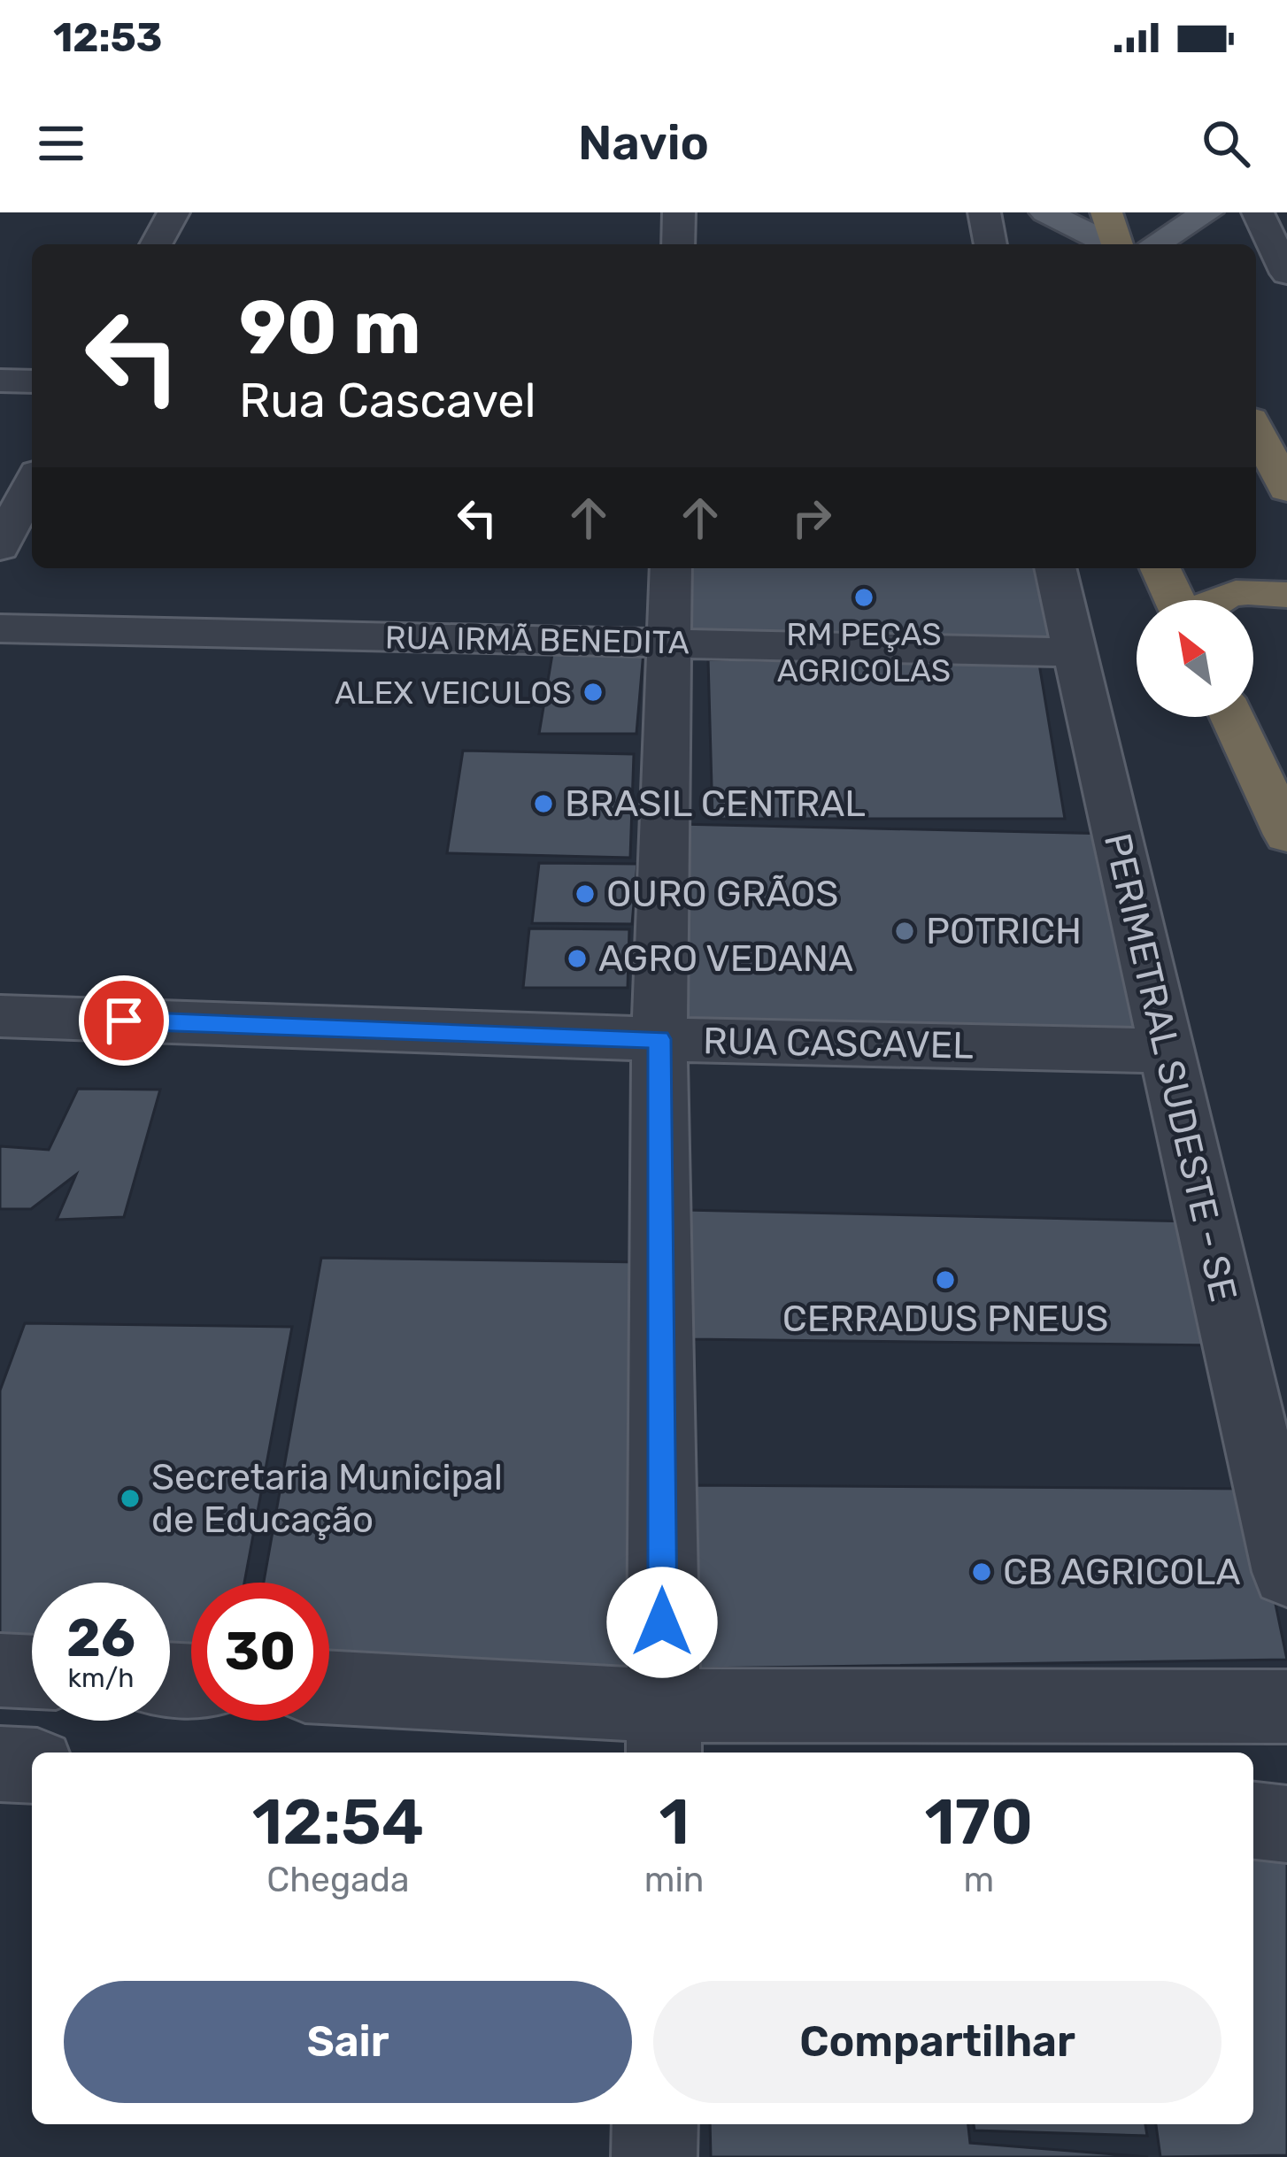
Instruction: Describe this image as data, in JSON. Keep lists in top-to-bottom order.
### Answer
{
  "streets": {
    "street": ["RUA IRMÃ BENEDITA", "RUA CASCAVEL", "PERIMETRAL SUDESTE - SE"]
  },
  "crossings": [
    ["RUA IRMÃ BENEDITA", "PERIMETRAL SUDESTE - SE"],
    ["RUA CASCAVEL", "PERIMETRAL SUDESTE - SE"]
  ],
  "places": [
    "RM PEÇAS AGRICOLAS",
    "ALEX VEICULOS",
    "BRASIL CENTRAL",
    "OURO GRÃOS",
    "POTRICH",
    "AGRO VEDANA",
    "CERRADUS PNEUS",
    "Secretaria Municipal de Educação",
    "CB AGRICOLA"
  ],
  "north": "top left",
  "page": {
    "status": "12:53",
    "header": "Navio",
    "turn": ["90 m", "Rua Cascavel"],
    "speed": "26 km/h",
    "limit": "30",
    "eta": [
      "12:54",
      "Chegada",
      "1",
      "min",
      "170",
      "m"
    ],
    "buttons": ["Sair", "Compartilhar"]
  }
}
